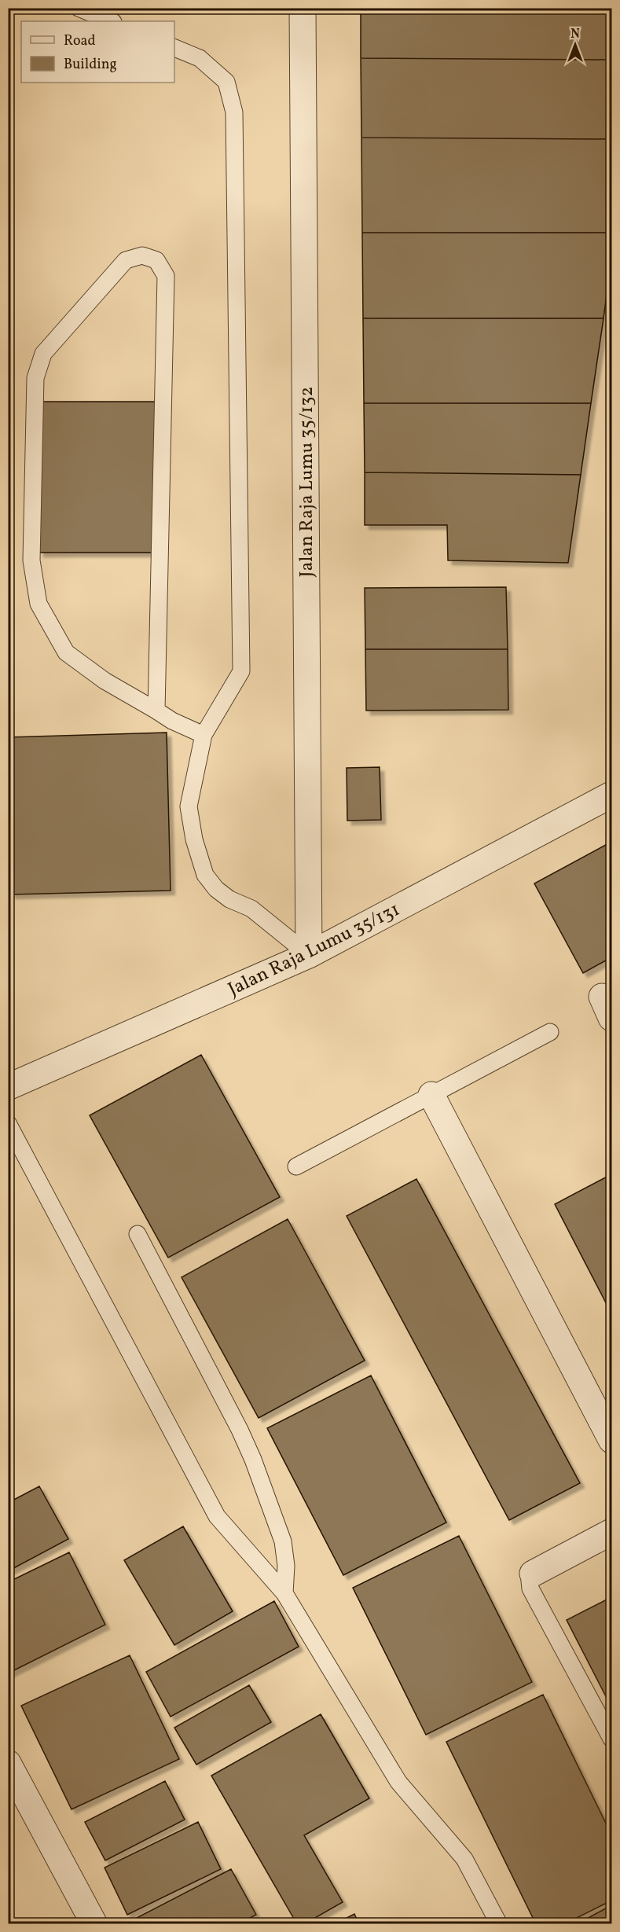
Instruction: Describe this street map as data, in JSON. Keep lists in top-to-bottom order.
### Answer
{
  "streets": {
    "street": ["Jalan Raja Lumu 35/132", "Jalan Raja Lumu 35/131"]
  },
  "crossings": [
    ["Jalan Raja Lumu 35/132", "Jalan Raja Lumu 35/131"]
  ],
  "legend": ["Road", "Building"],
  "north": "top"
}
